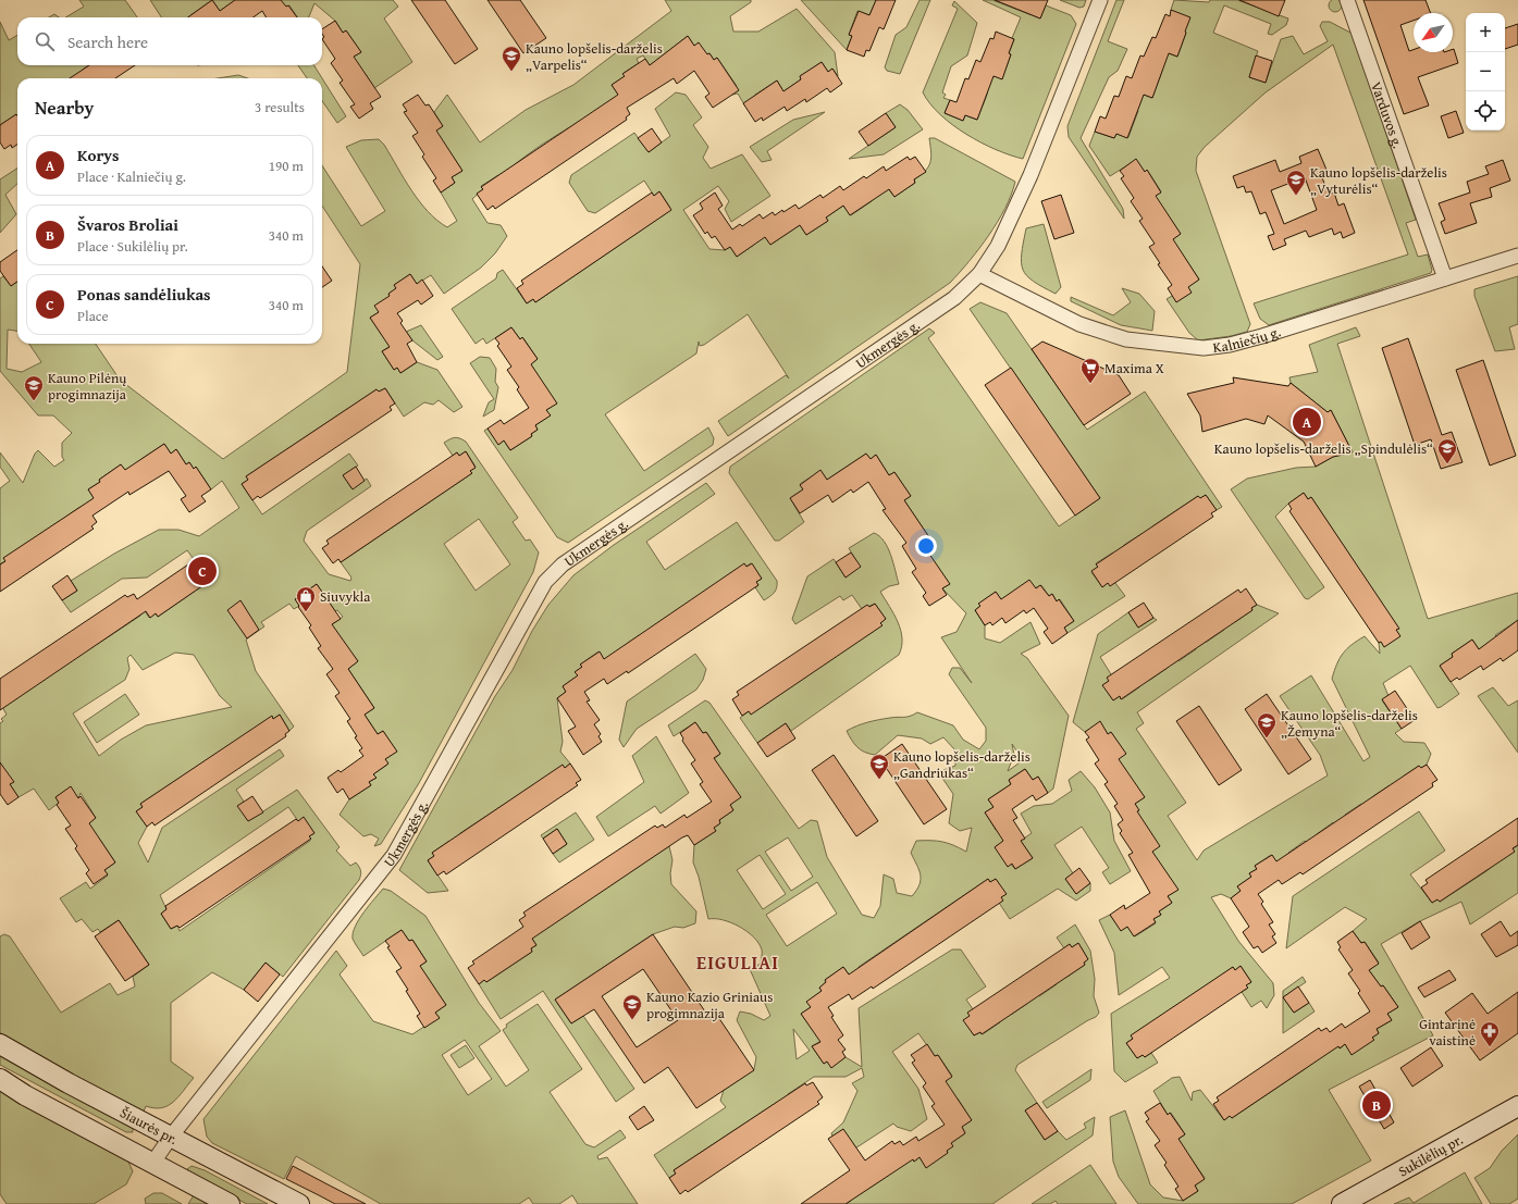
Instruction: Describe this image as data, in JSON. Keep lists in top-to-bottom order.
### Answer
{
  "streets": {
    "main road": ["Šiaurės pr.", "Sukilėlių pr."],
    "street": ["Varduvos g.", "Kalniečių g.", "Ukmergės g."]
  },
  "crossings": [
    ["Varduvos g.", "Kalniečių g."],
    ["Kalniečių g.", "Ukmergės g."],
    ["Ukmergės g.", "Šiaurės pr."]
  ],
  "districts": ["EIGULIAI"],
  "places": {
    "school or university": [
      "Kauno lopšelis-darželis „Varpelis“",
      "Kauno lopšelis-darželis „Vyturėlis“",
      "Kauno Pilėnų progimnazija",
      "Kauno lopšelis-darželis „Spindulėlis“",
      "Kauno lopšelis-darželis „Žemyna“",
      "Kauno lopšelis-darželis „Gandriukas“",
      "Kauno Kazio Griniaus progimnazija"
    ],
    "supermarket": ["Maxima X"],
    "shop": ["Siuvykla"],
    "pharmacy": ["Gintarinė vaistinė"]
  },
  "north": "bottom left",
  "page": {
    "map_buttons": ["+", "−"],
    "search": "Search here",
    "heading": ["Nearby", "3 results"],
    "list": [
      {
        "mark": "A",
        "name": "Korys",
        "note": "Place · Kalniečių g.",
        "value": "190 m"
      },
      {
        "mark": "B",
        "name": "Švaros Broliai",
        "note": "Place · Sukilėlių pr.",
        "value": "340 m"
      },
      {
        "mark": "C",
        "name": "Ponas sandėliukas",
        "note": "Place",
        "value": "340 m"
      }
    ],
    "pins": ["A", "C", "B"]
  }
}
